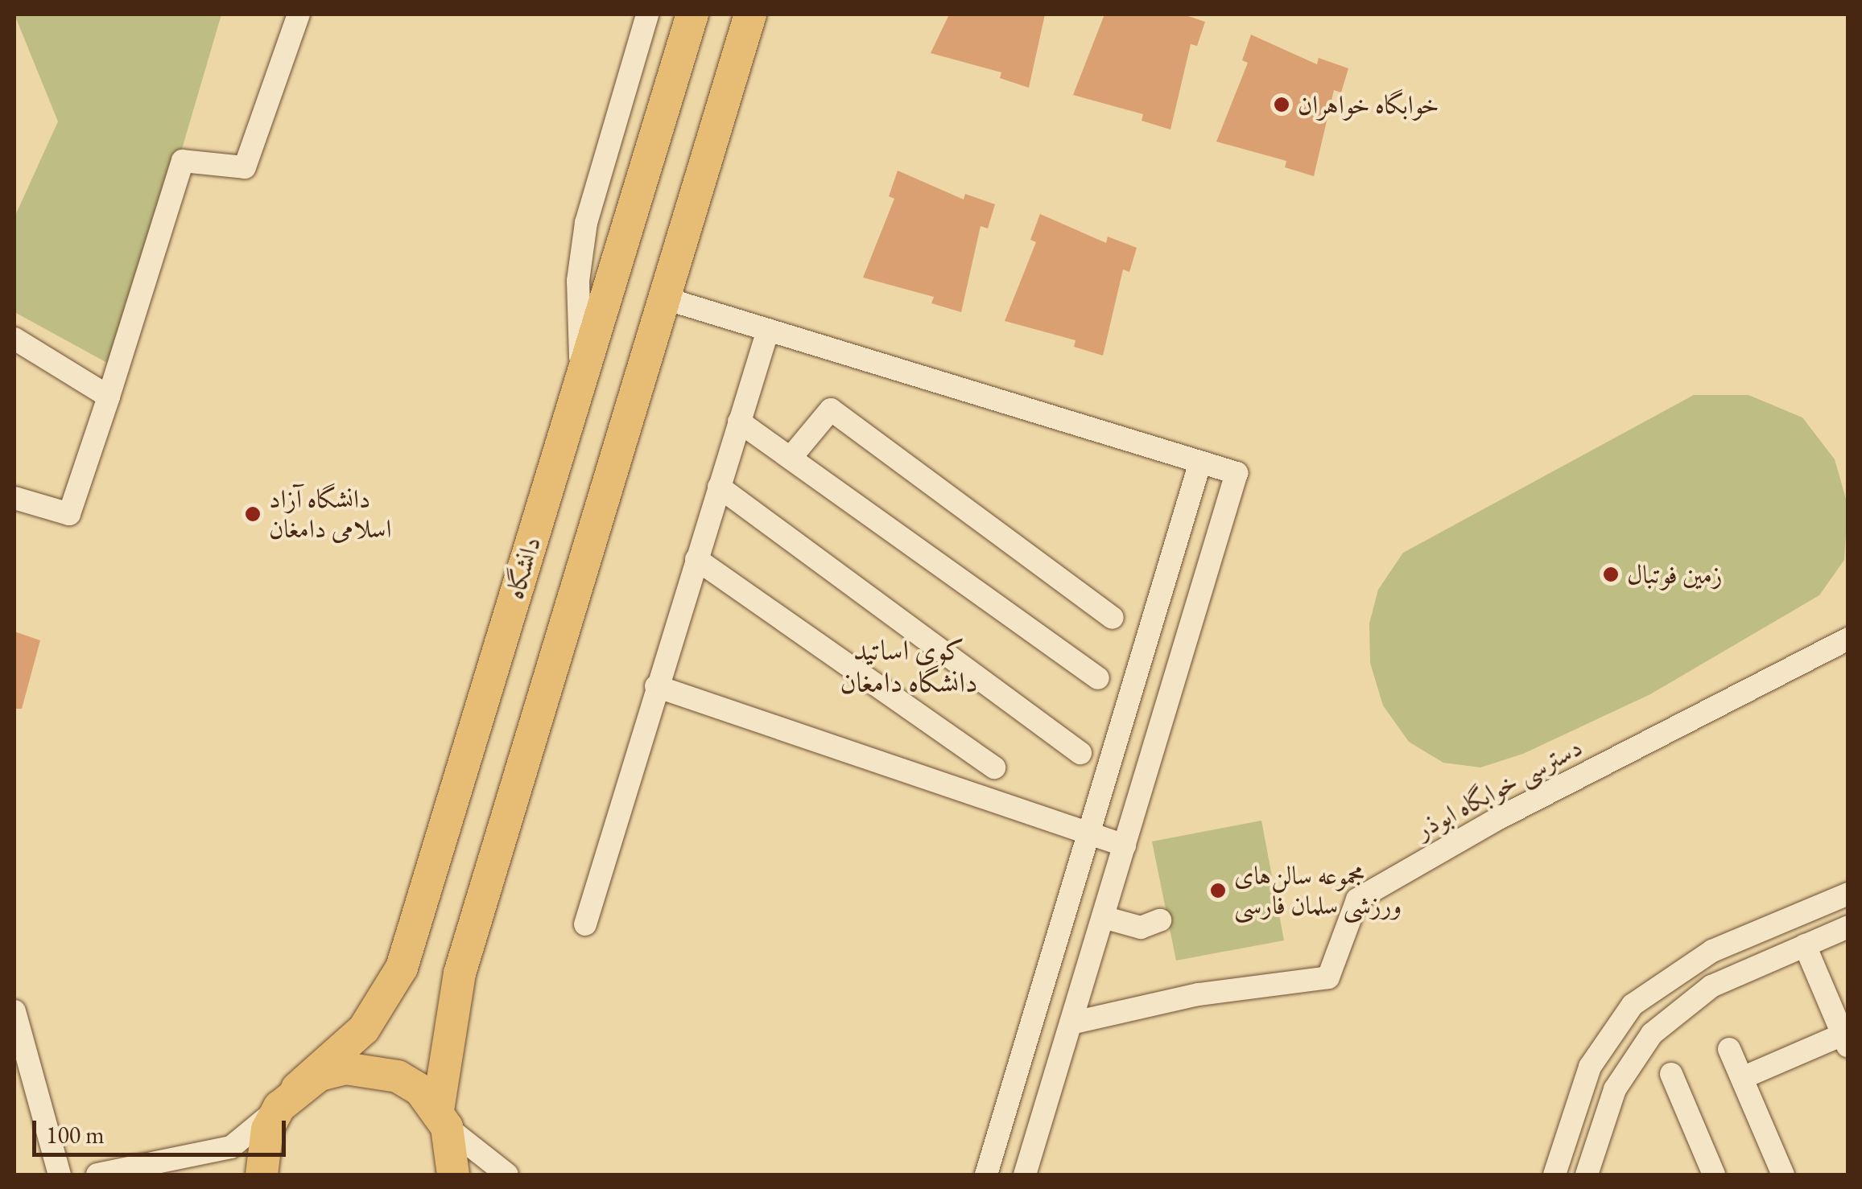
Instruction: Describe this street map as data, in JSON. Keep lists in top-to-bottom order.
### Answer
{
  "streets": {
    "highway": ["دانشگاه"],
    "street": ["دسترسی خوابگاه ابوذر"]
  },
  "districts": ["کوی اساتید دانشگاه دامغان"],
  "places": [
    "خوابگاه خواهران",
    "دانشگاه آزاد اسلامی دامغان",
    "زمین فوتبال",
    "مجموعه سالن‌های ورزشی سلمان فارسی"
  ],
  "scale_bar": "100 m"
}
